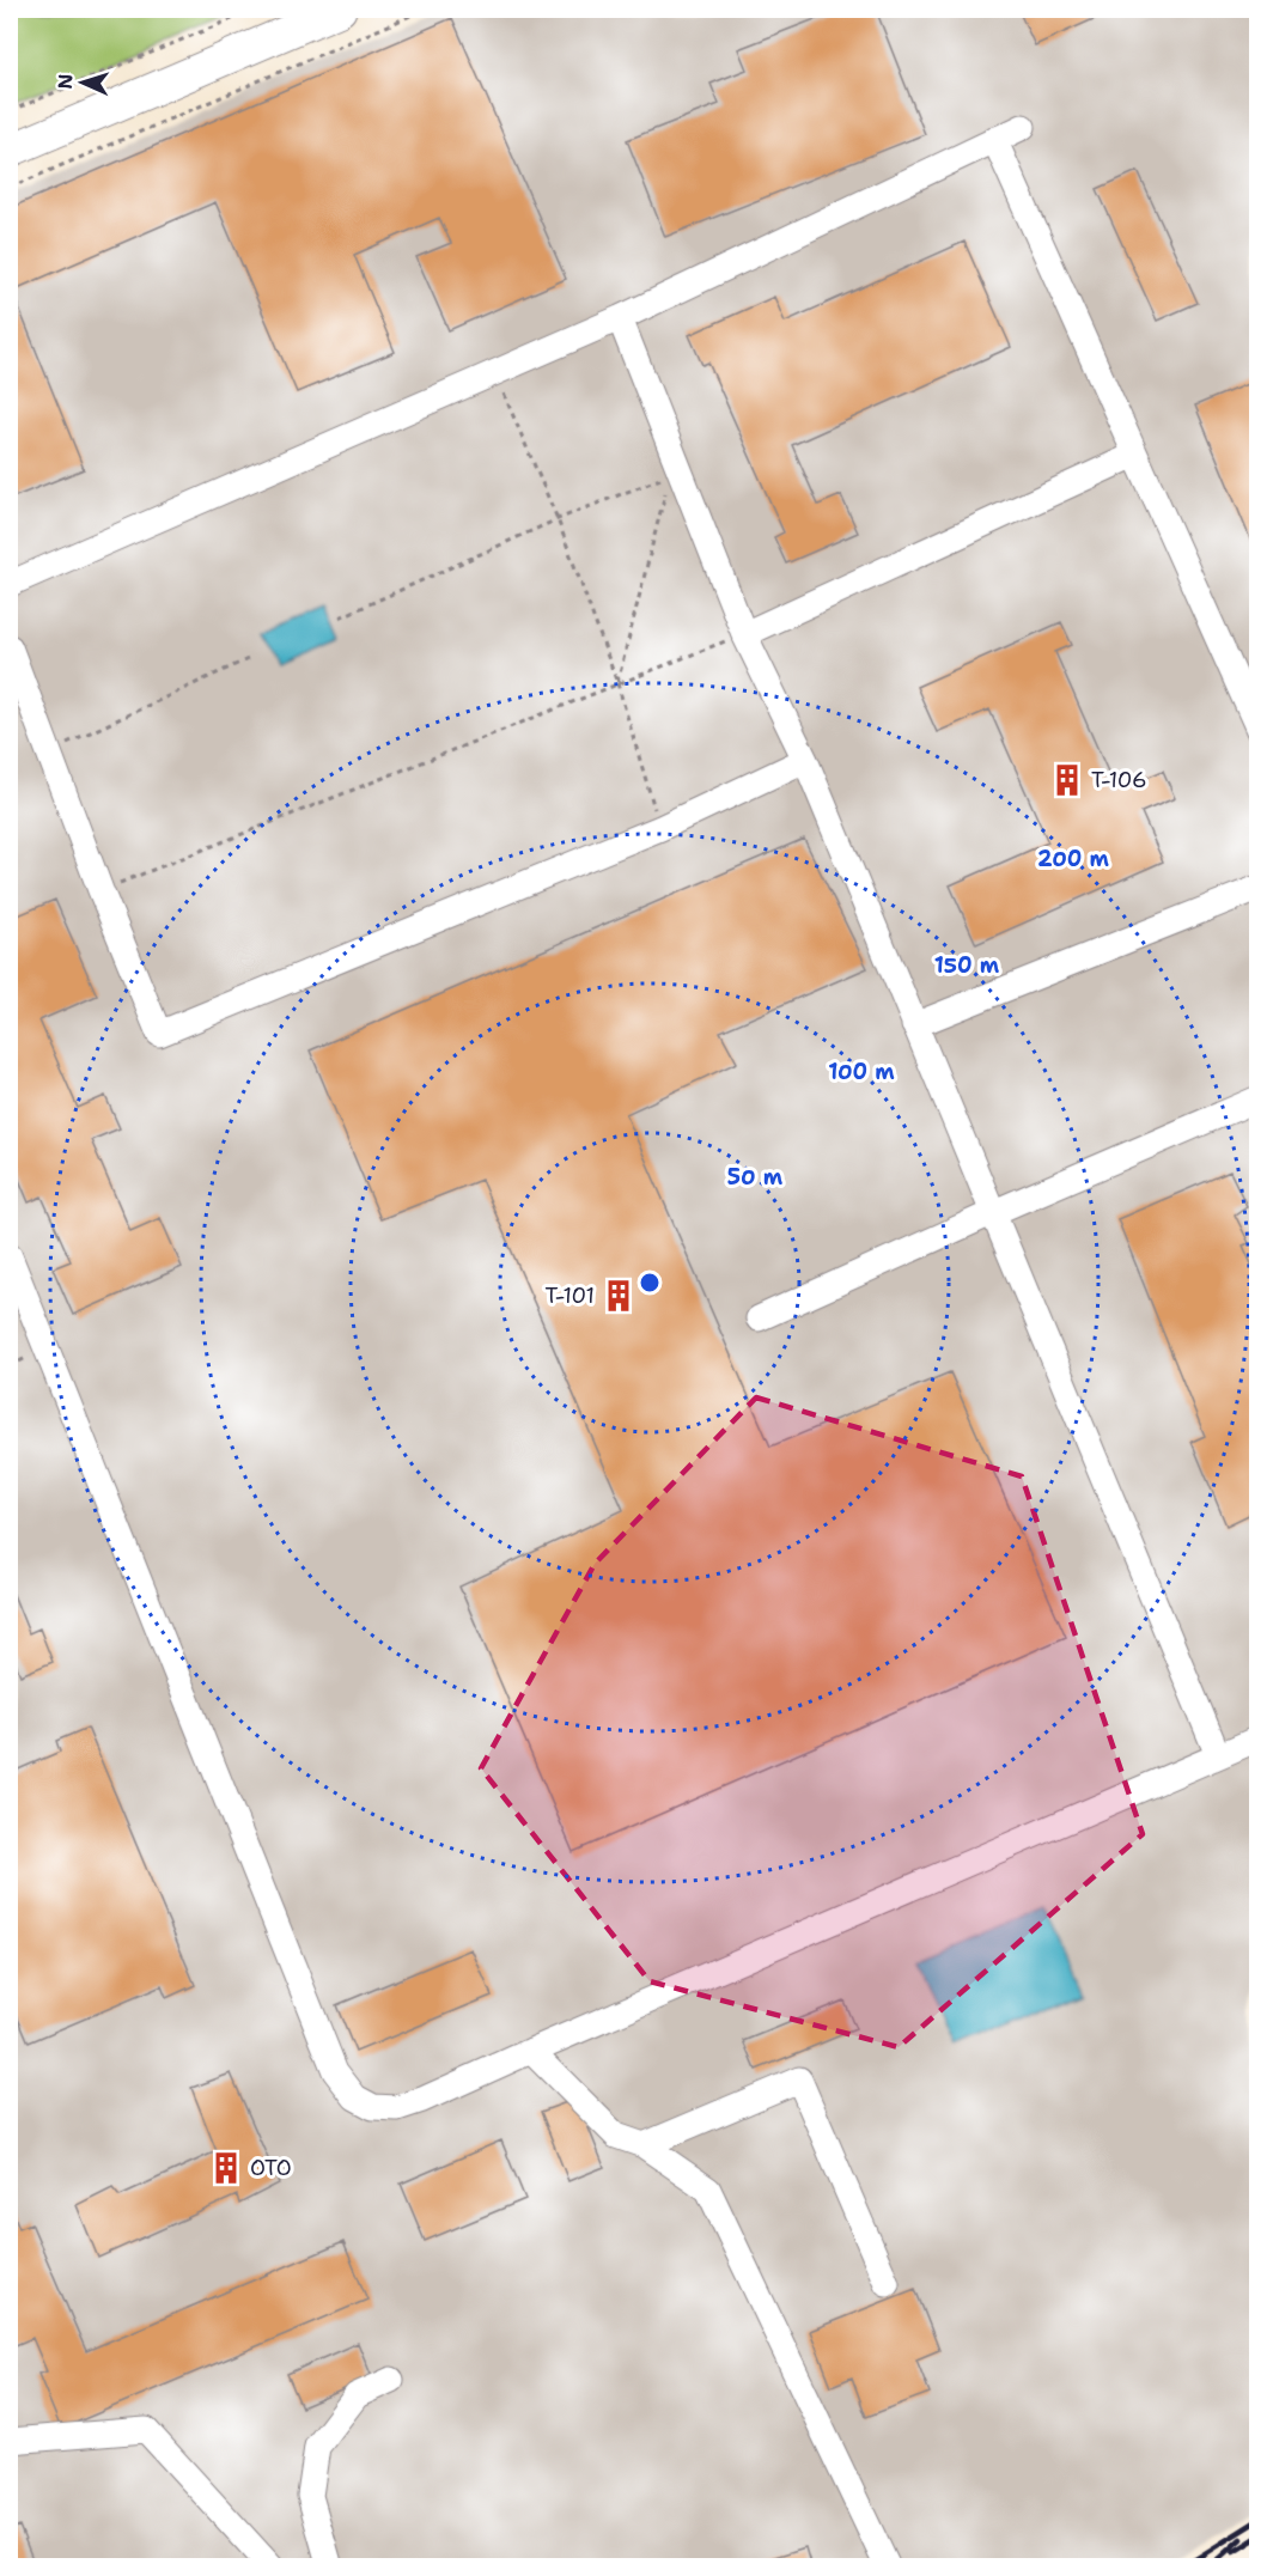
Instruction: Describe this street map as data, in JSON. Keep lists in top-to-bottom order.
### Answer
{
  "places": {
    "building": ["Т-106", "Т-101", "ОТО"]
  },
  "north": "left",
  "rings": [
    "200 m",
    "150 m",
    "100 m",
    "50 m"
  ]
}
